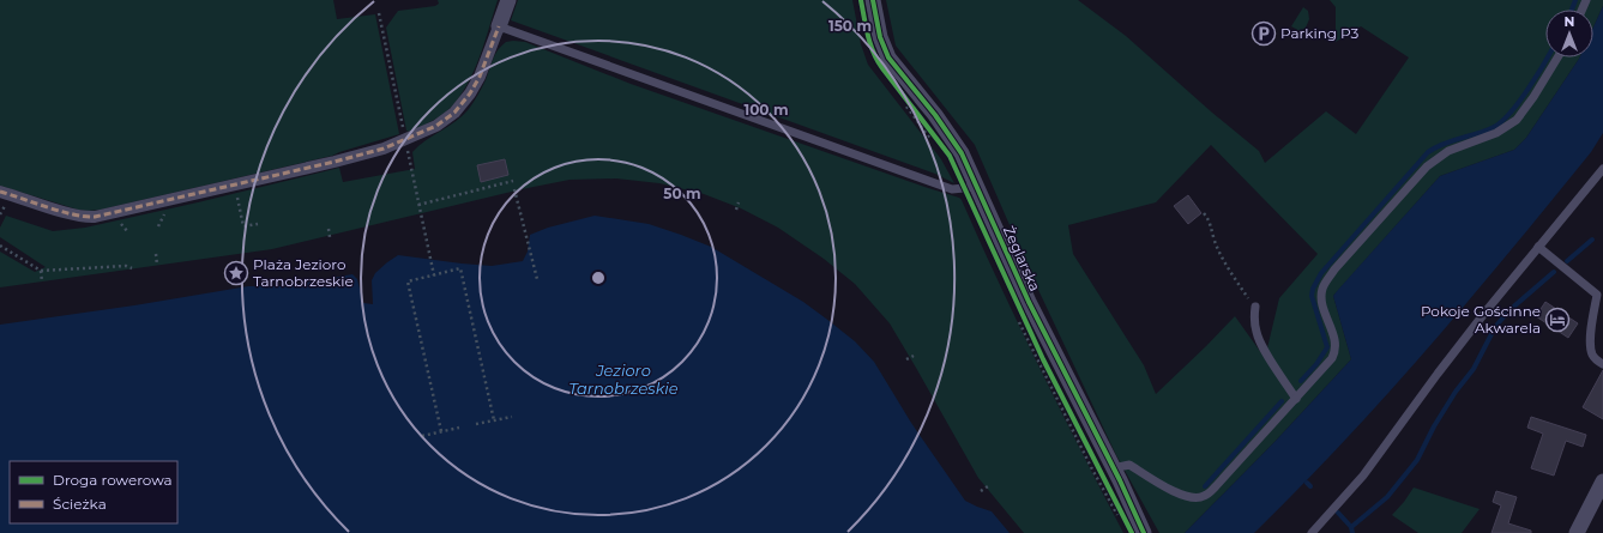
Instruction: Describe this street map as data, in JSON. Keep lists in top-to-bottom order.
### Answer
{
  "streets": {
    "street": ["Żeglarska"]
  },
  "water": ["Jezioro Tarnobrzeskie"],
  "places": {
    "parking": ["Parking P3"],
    "place": ["Plaża Jezioro Tarnobrzeskie"],
    "hotel": ["Pokoje Gościnne Akwarela"]
  },
  "legend": ["Droga rowerowa", "Ścieżka"],
  "north": "top",
  "rings": ["150 m", "100 m", "50 m"]
}
